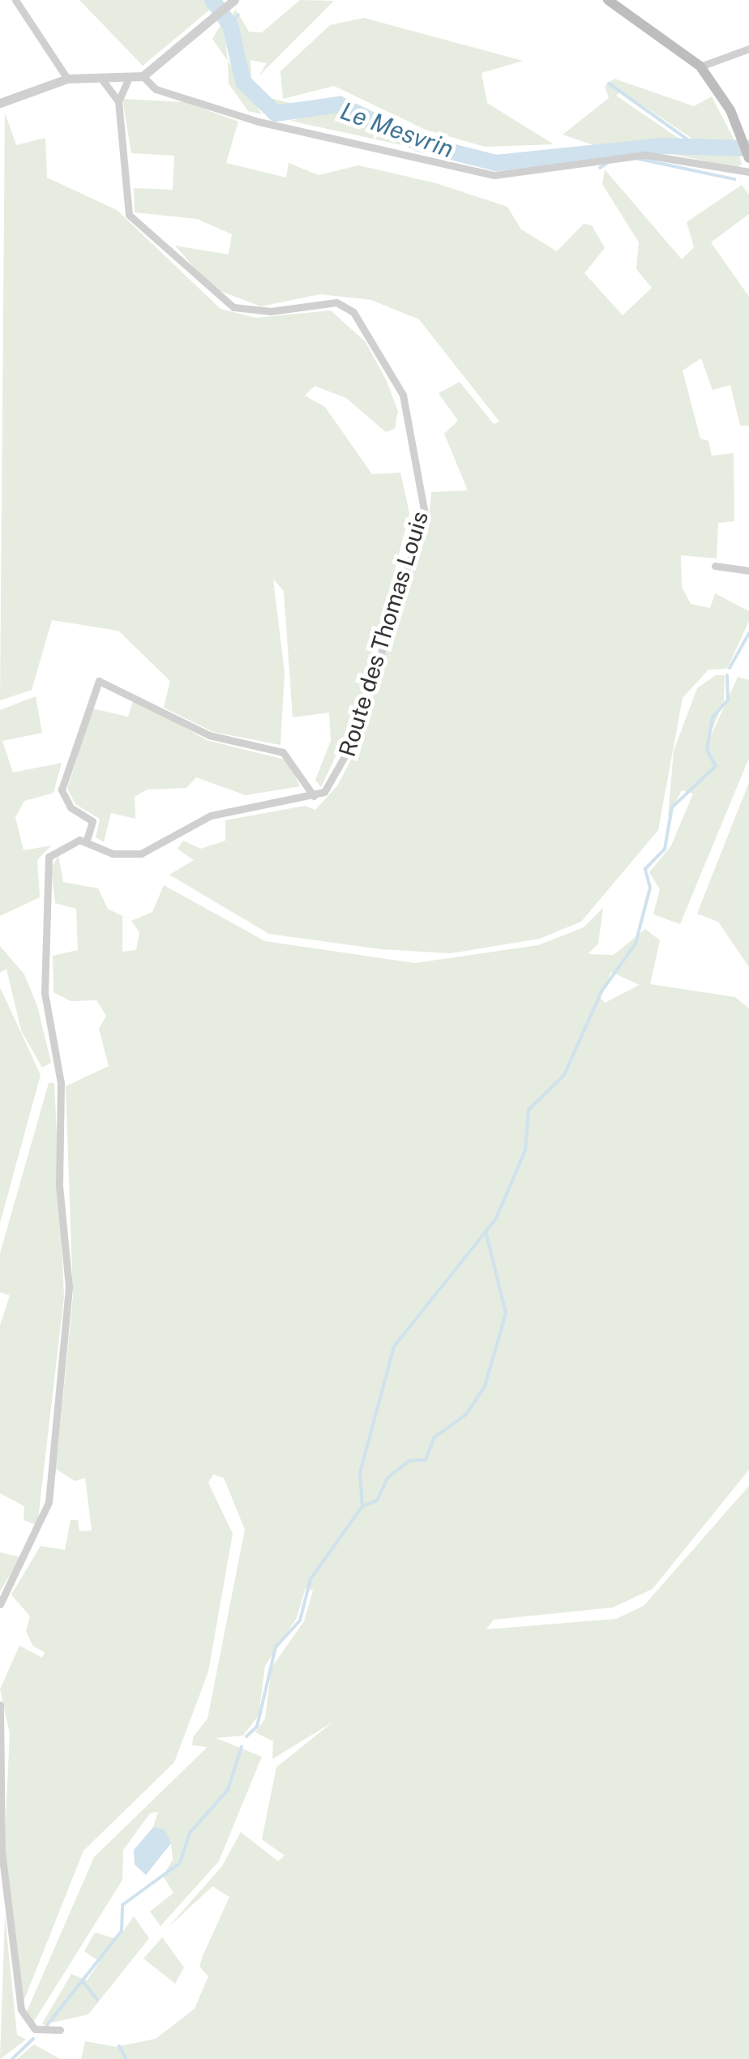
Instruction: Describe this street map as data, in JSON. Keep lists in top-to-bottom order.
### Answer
{
  "streets": {
    "street": ["Route des Thomas Louis"]
  },
  "water": ["Le Mesvrin"]
}
